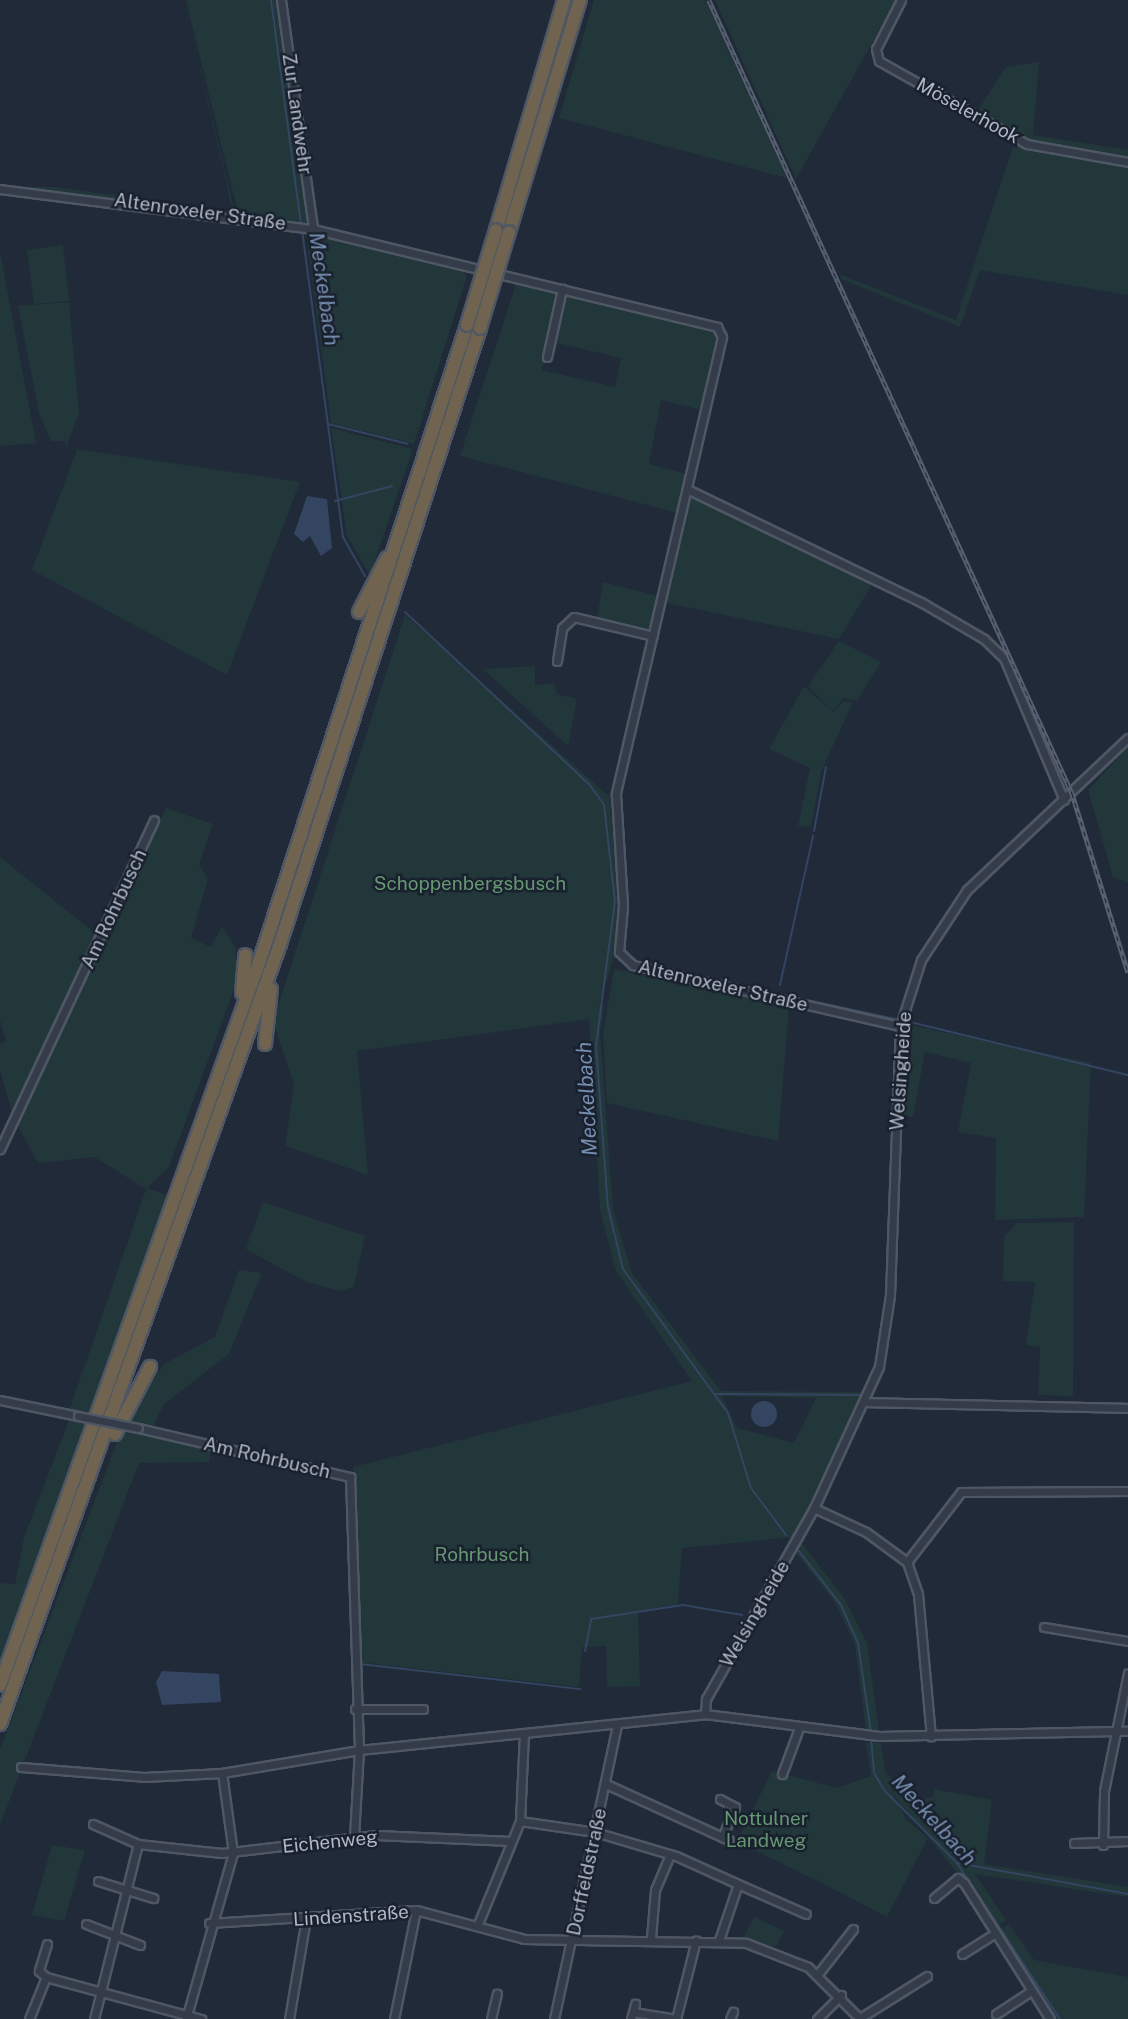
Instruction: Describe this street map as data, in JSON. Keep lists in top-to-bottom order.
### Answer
{
  "streets": {
    "street": [
      "Möselerhook",
      "Zur Landwehr",
      "Altenroxeler Straße",
      "Am Rohrbusch",
      "Welsingheide",
      "Eichenweg",
      "Dorffeldstraße",
      "Lindenstraße"
    ]
  },
  "crossings": [
    ["Zur Landwehr", "Altenroxeler Straße"],
    ["Altenroxeler Straße", "Welsingheide"],
    ["Am Rohrbusch", "Eichenweg"],
    ["Dorffeldstraße", "Lindenstraße"]
  ],
  "water": ["Meckelbach"],
  "parks": ["Schoppenbergsbusch", "Rohrbusch", "Nottulner Landweg"]
}
